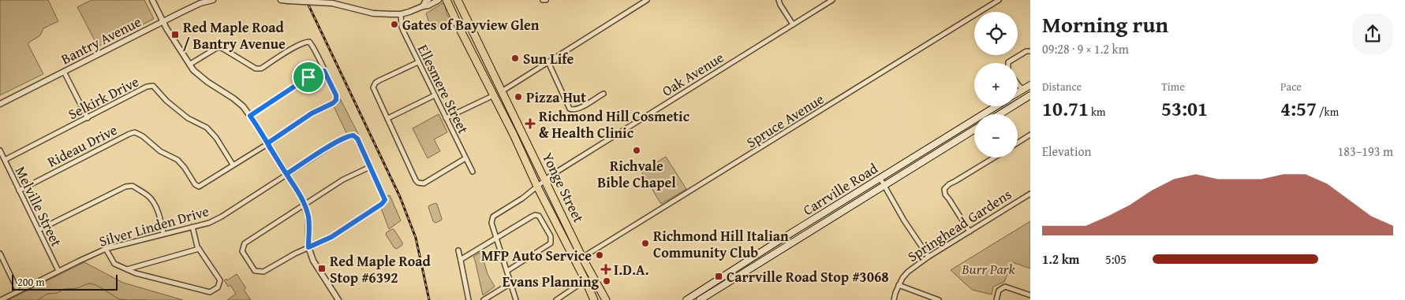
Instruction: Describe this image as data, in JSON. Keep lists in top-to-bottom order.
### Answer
{
  "streets": {
    "main road": ["Yonge Street", "Carrville Road"],
    "street": [
      "Bantry Avenue",
      "Oak Avenue",
      "Ellesmere Street",
      "Selkirk Drive",
      "Spruce Avenue",
      "Rideau Drive",
      "Melville Street",
      "Springhead Gardens",
      "Silver Linden Drive"
    ]
  },
  "crossings": [
    ["Oak Avenue", "Yonge Street"],
    ["Selkirk Drive", "Rideau Drive"],
    ["Selkirk Drive", "Melville Street"],
    ["Spruce Avenue", "Yonge Street"],
    ["Rideau Drive", "Melville Street"],
    ["Melville Street", "Silver Linden Drive"]
  ],
  "parks": ["Burr Park"],
  "places": {
    "other": [
      "Gates of Bayview Glen",
      "Sun Life",
      "Pizza Hut",
      "Richvale Bible Chapel",
      "Richmond Hill Italian Community Club",
      "MFP Auto Service",
      "Evans Planning"
    ],
    "transit": ["Red Maple Road / Bantry Avenue", "Red Maple Road Stop #6392", "Carrville Road Stop #3068"],
    "health": ["Richmond Hill Cosmetic & Health Clinic", "I.D.A."]
  },
  "scale_bar": "200 m",
  "page": {
    "heading": ["Morning run", "09:28 · 9 × 1.2 km"],
    "map_buttons": ["+", "−"],
    "stats": [
      ["Distance", "10.71 km"],
      ["Time", "53:01"],
      ["Pace", "4:57 /km"]
    ],
    "chart": ["Elevation", "183–193 m"],
    "list": [
      {
        "name": "1.2 km",
        "note": "5:05"
      }
    ],
    "scale": "200 m"
  }
}
